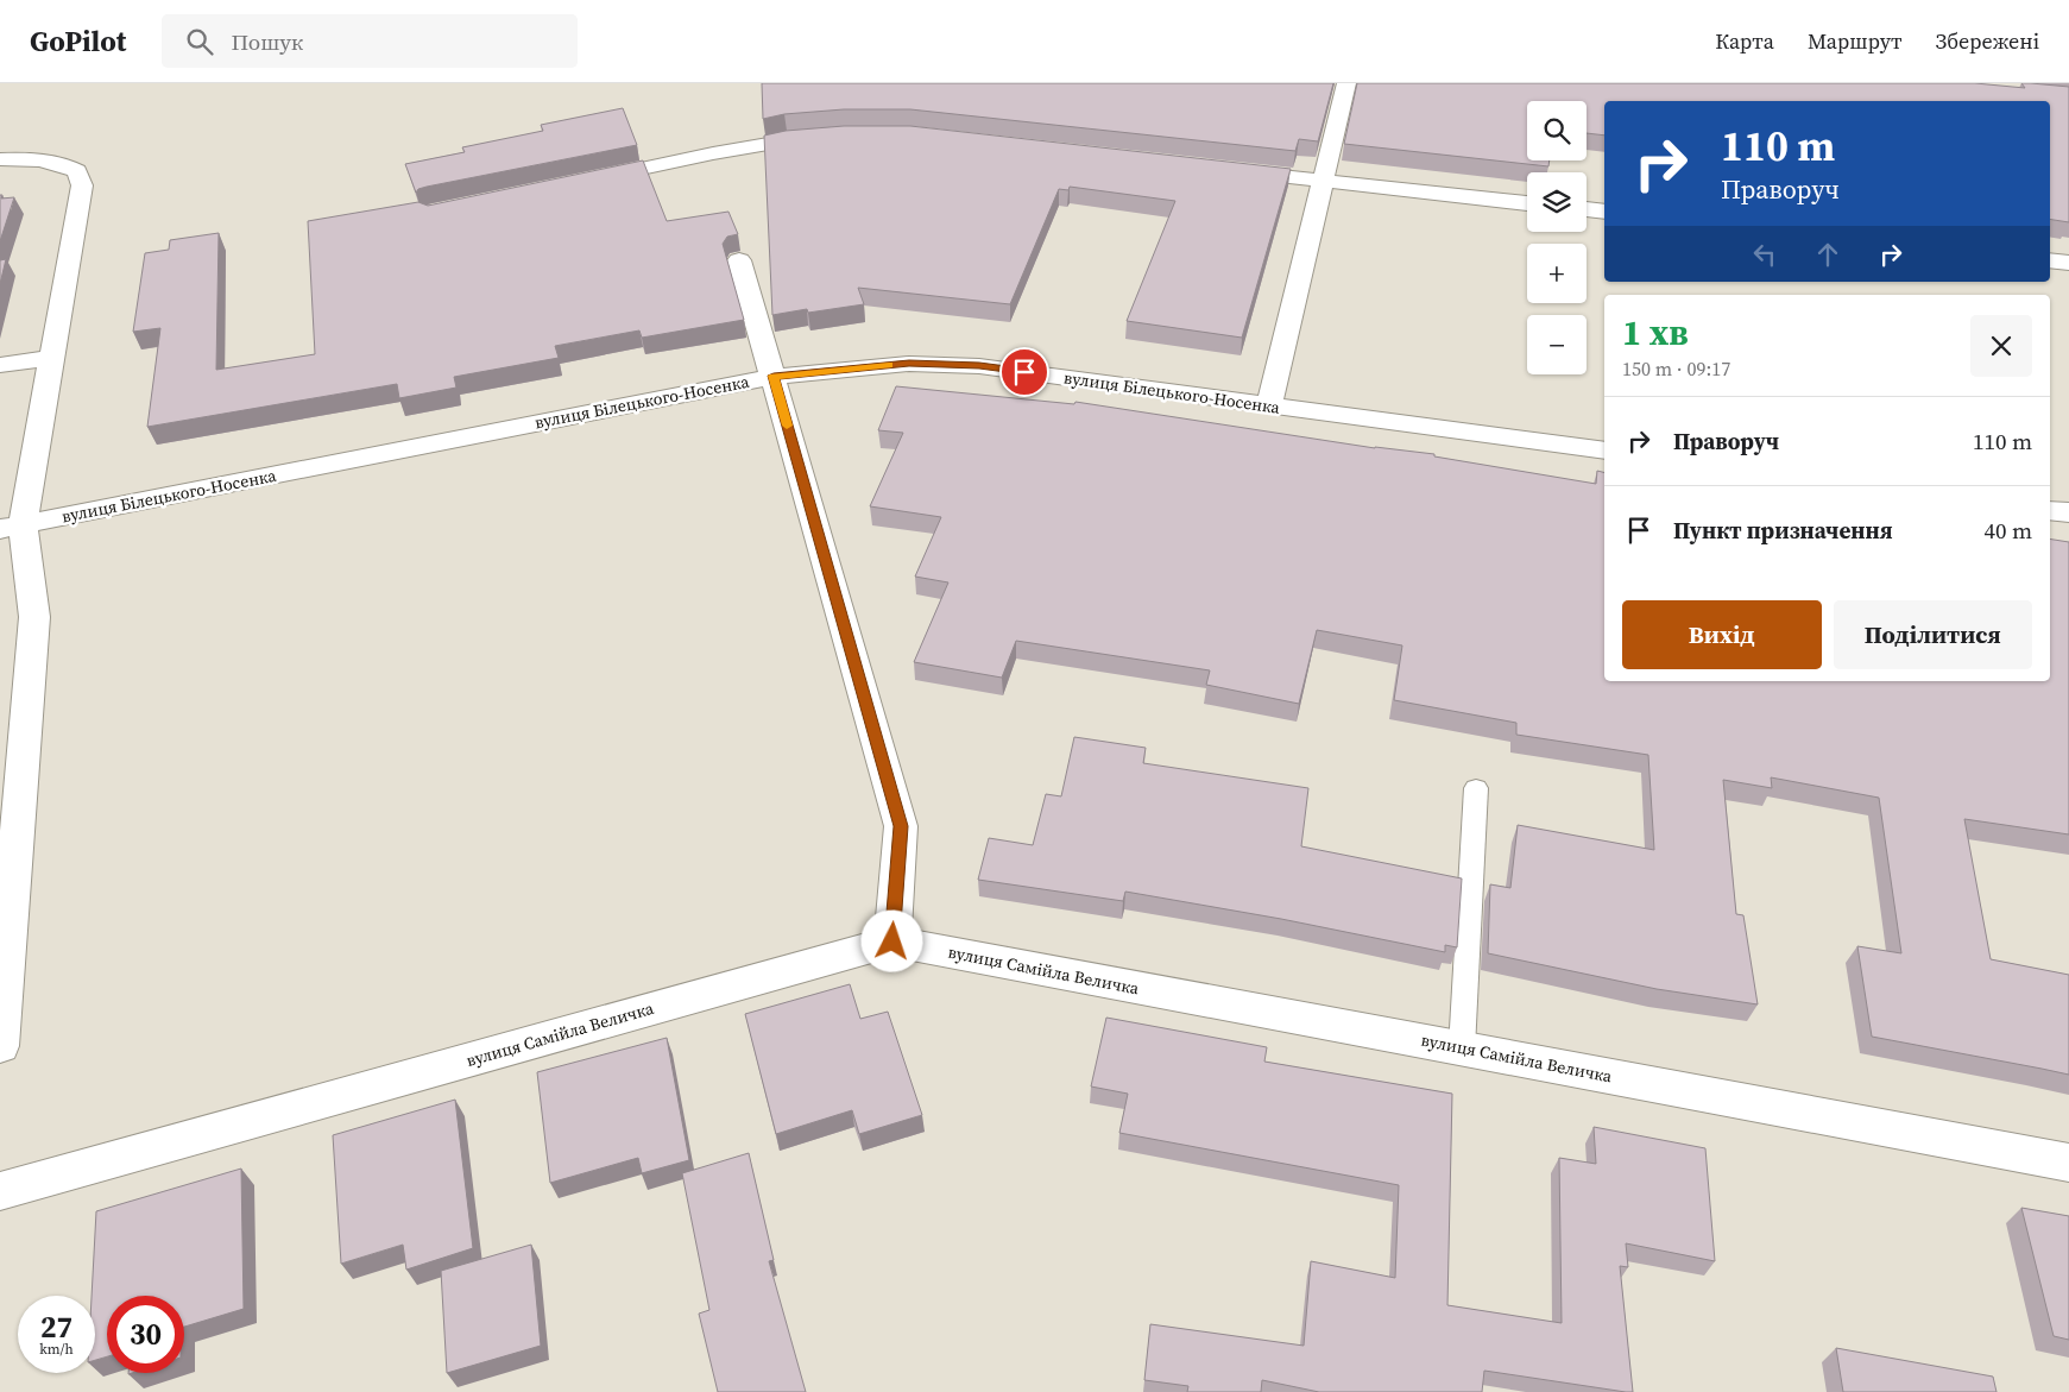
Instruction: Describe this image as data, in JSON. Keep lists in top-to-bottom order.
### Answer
{
  "streets": {
    "street": ["вулиця Білецького-Носенка", "вулиця Самійла Величка"]
  },
  "page": {
    "header": "GoPilot",
    "search": "Пошук",
    "nav": ["Карта", "Маршрут", "Збережені"],
    "map_buttons": ["+", "−"],
    "turn": ["110 m", "Праворуч"],
    "heading": ["1 хв", "150 m · 09:17"],
    "list": [
      {
        "name": "Праворуч",
        "value": "110 m"
      },
      {
        "name": "Пункт призначення",
        "value": "40 m"
      }
    ],
    "buttons": ["Вихід", "Поділитися"],
    "speed": "27 km/h",
    "limit": "30"
  }
}
